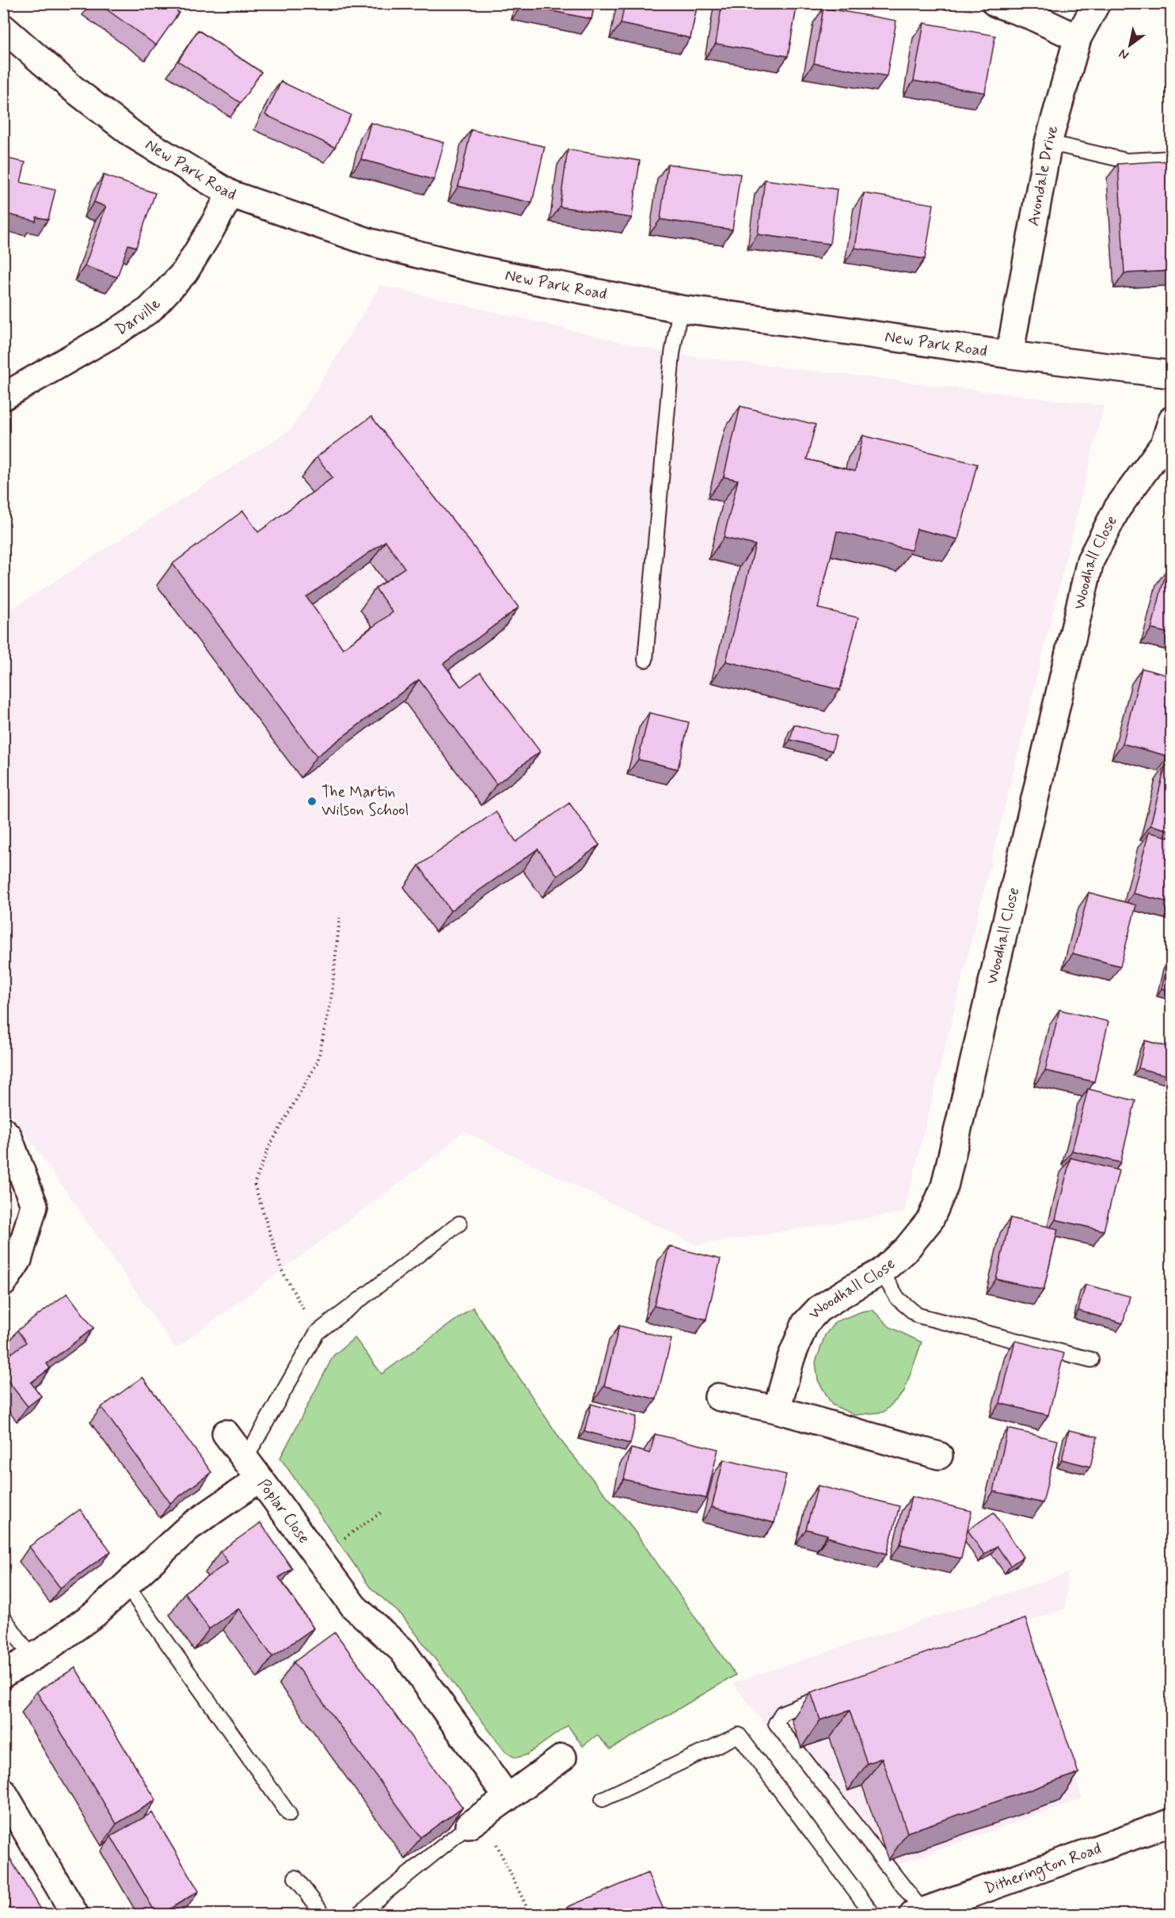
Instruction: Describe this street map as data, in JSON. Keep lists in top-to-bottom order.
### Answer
{
  "streets": {
    "street": [
      "New Park Road",
      "Avondale Drive",
      "Darville",
      "Woodhall Close",
      "Poplar Close",
      "Ditherington Road"
    ]
  },
  "crossings": [
    ["New Park Road", "Avondale Drive"],
    ["New Park Road", "Darville"]
  ],
  "places": ["The Martin Wilson School"],
  "north": "bottom left"
}
